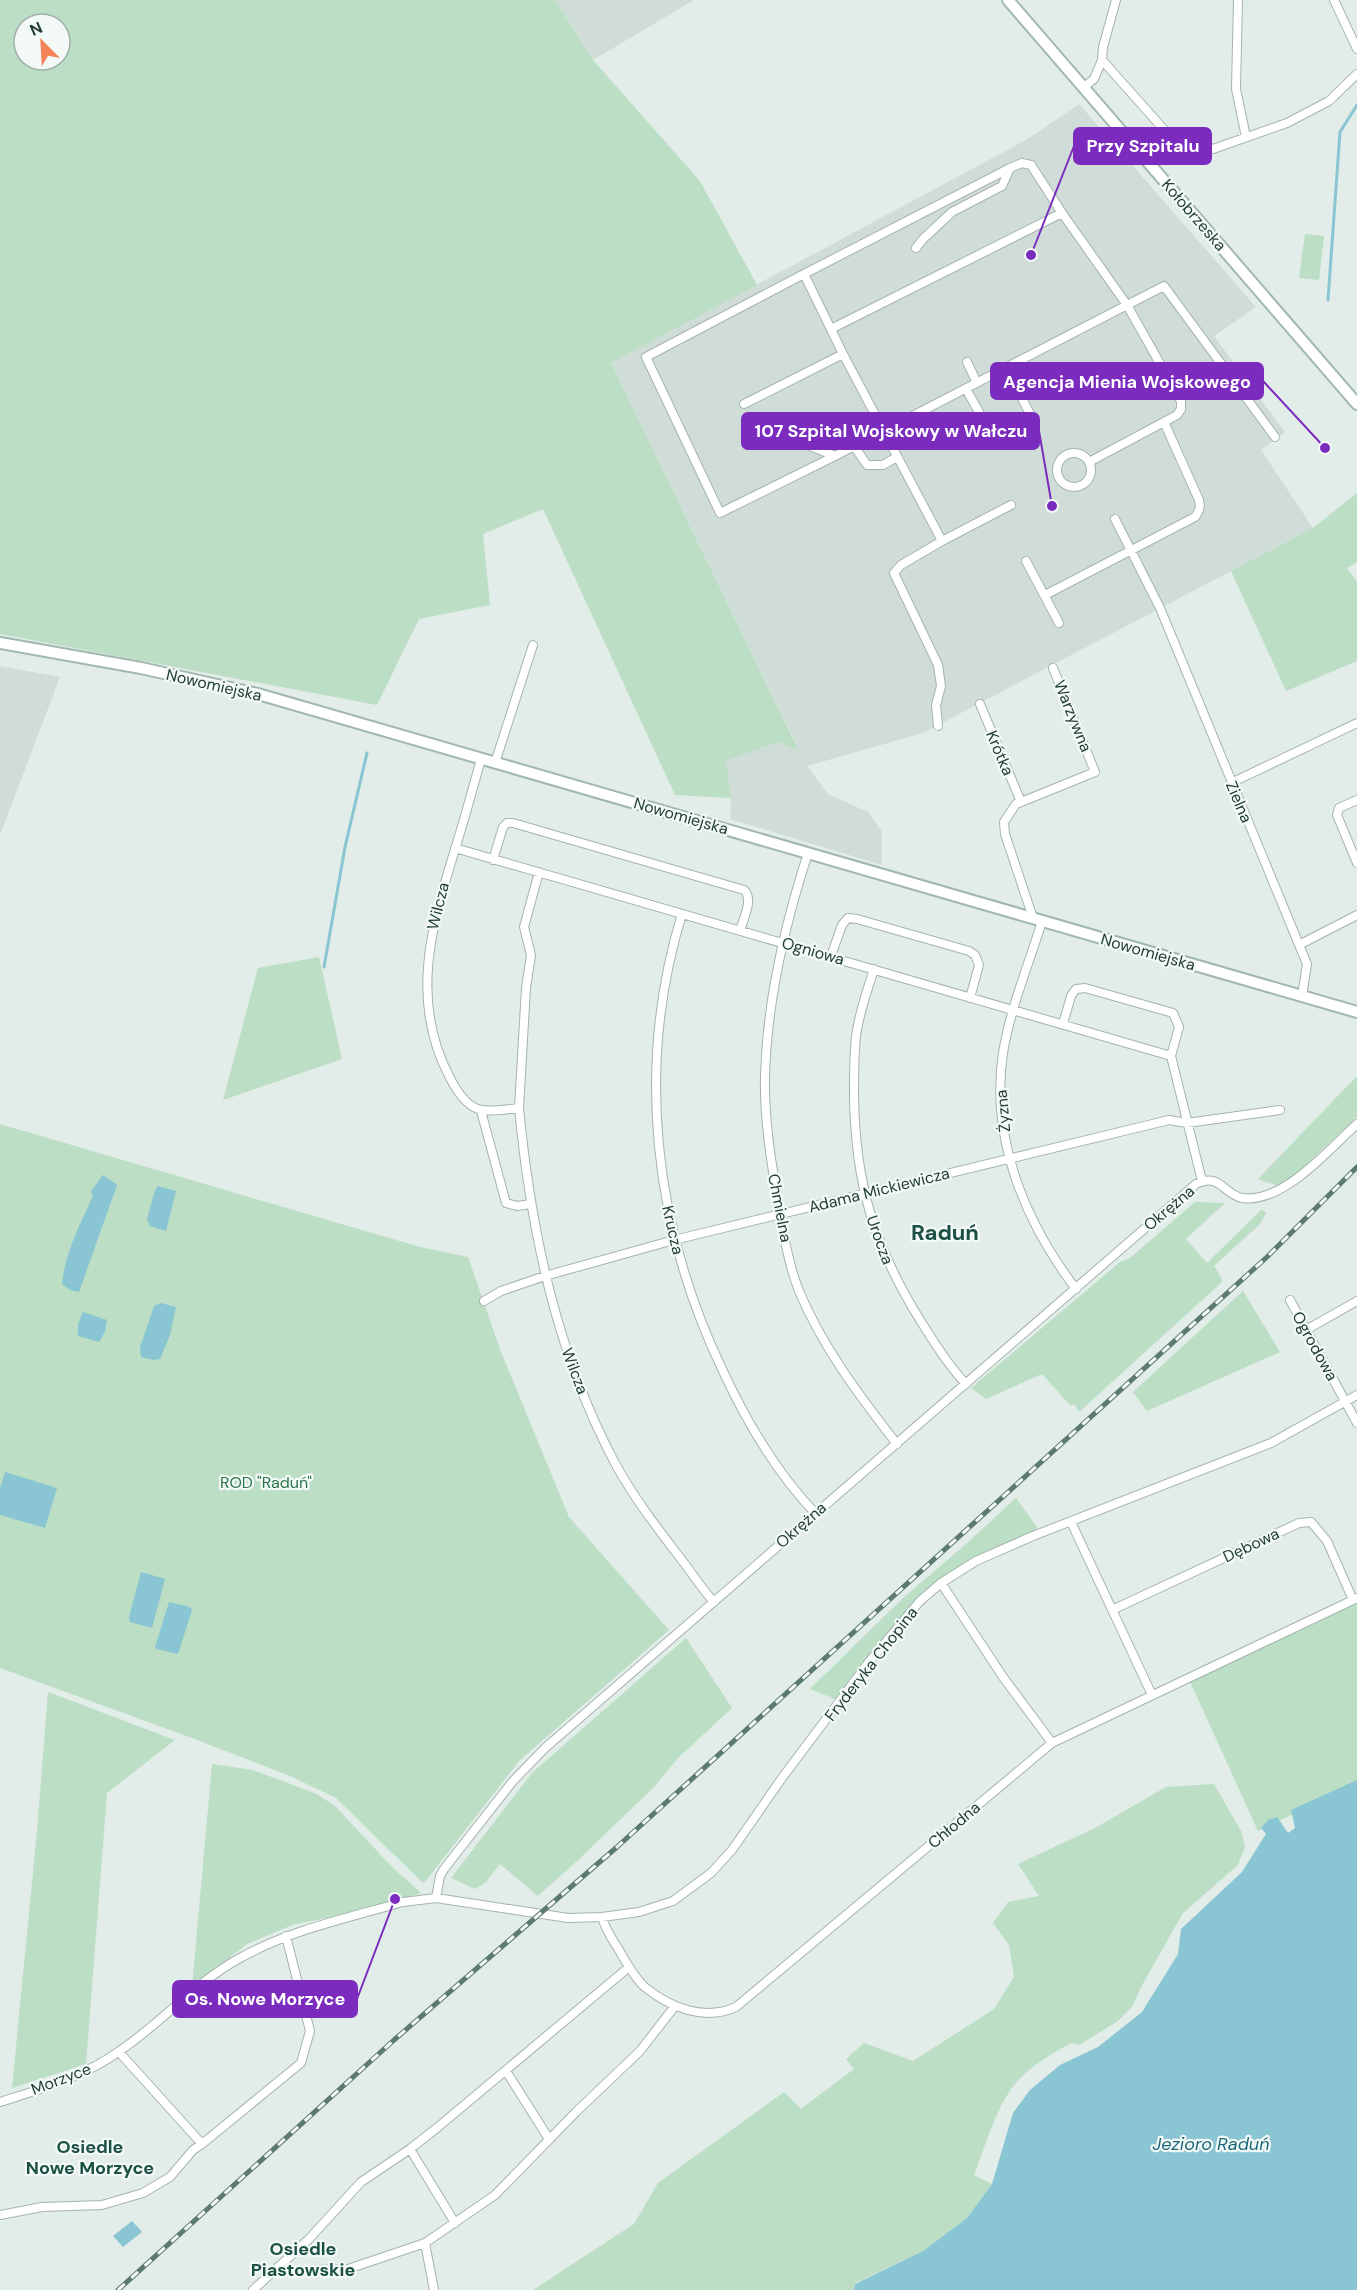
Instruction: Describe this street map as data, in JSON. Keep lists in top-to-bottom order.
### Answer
{
  "streets": {
    "street": [
      "Kołobrzeska",
      "Nowomiejska",
      "Warzywna",
      "Krótka",
      "Zielna",
      "Wilcza",
      "Ogniowa",
      "Żyzna",
      "Adama Mickiewicza",
      "Chmielna",
      "Okrężna",
      "Krucza",
      "Urocza",
      "Ogrodowa",
      "Dębowa",
      "Fryderyka Chopina",
      "Chłodna",
      "Morzyce"
    ]
  },
  "crossings": [
    ["Nowomiejska", "Zielna"],
    ["Nowomiejska", "Wilcza"],
    ["Nowomiejska", "Żyzna"],
    ["Nowomiejska", "Chmielna"],
    ["Warzywna", "Krótka"],
    ["Wilcza", "Ogniowa"],
    ["Wilcza", "Adama Mickiewicza"],
    ["Wilcza", "Okrężna"],
    ["Ogniowa", "Żyzna"],
    ["Ogniowa", "Chmielna"],
    ["Ogniowa", "Okrężna"],
    ["Ogniowa", "Krucza"],
    ["Ogniowa", "Urocza"],
    ["Żyzna", "Adama Mickiewicza"],
    ["Żyzna", "Okrężna"],
    ["Adama Mickiewicza", "Chmielna"],
    ["Adama Mickiewicza", "Okrężna"],
    ["Adama Mickiewicza", "Krucza"],
    ["Adama Mickiewicza", "Urocza"],
    ["Chmielna", "Okrężna"],
    ["Okrężna", "Krucza"],
    ["Okrężna", "Urocza"],
    ["Okrężna", "Fryderyka Chopina"],
    ["Ogrodowa", "Fryderyka Chopina"],
    ["Dębowa", "Chłodna"],
    ["Fryderyka Chopina", "Chłodna"],
    ["Fryderyka Chopina", "Morzyce"]
  ],
  "districts": ["Raduń", "Osiedle Nowe Morzyce", "Osiedle Piastowskie"],
  "water": ["Jezioro Raduń"],
  "parks": ["ROD \"Raduń\""],
  "places": [
    "Przy Szpitalu",
    "Agencja Mienia Wojskowego",
    "107 Szpital Wojskowy w Wałczu",
    "Os. Nowe Morzyce"
  ],
  "north": "top left"
}
